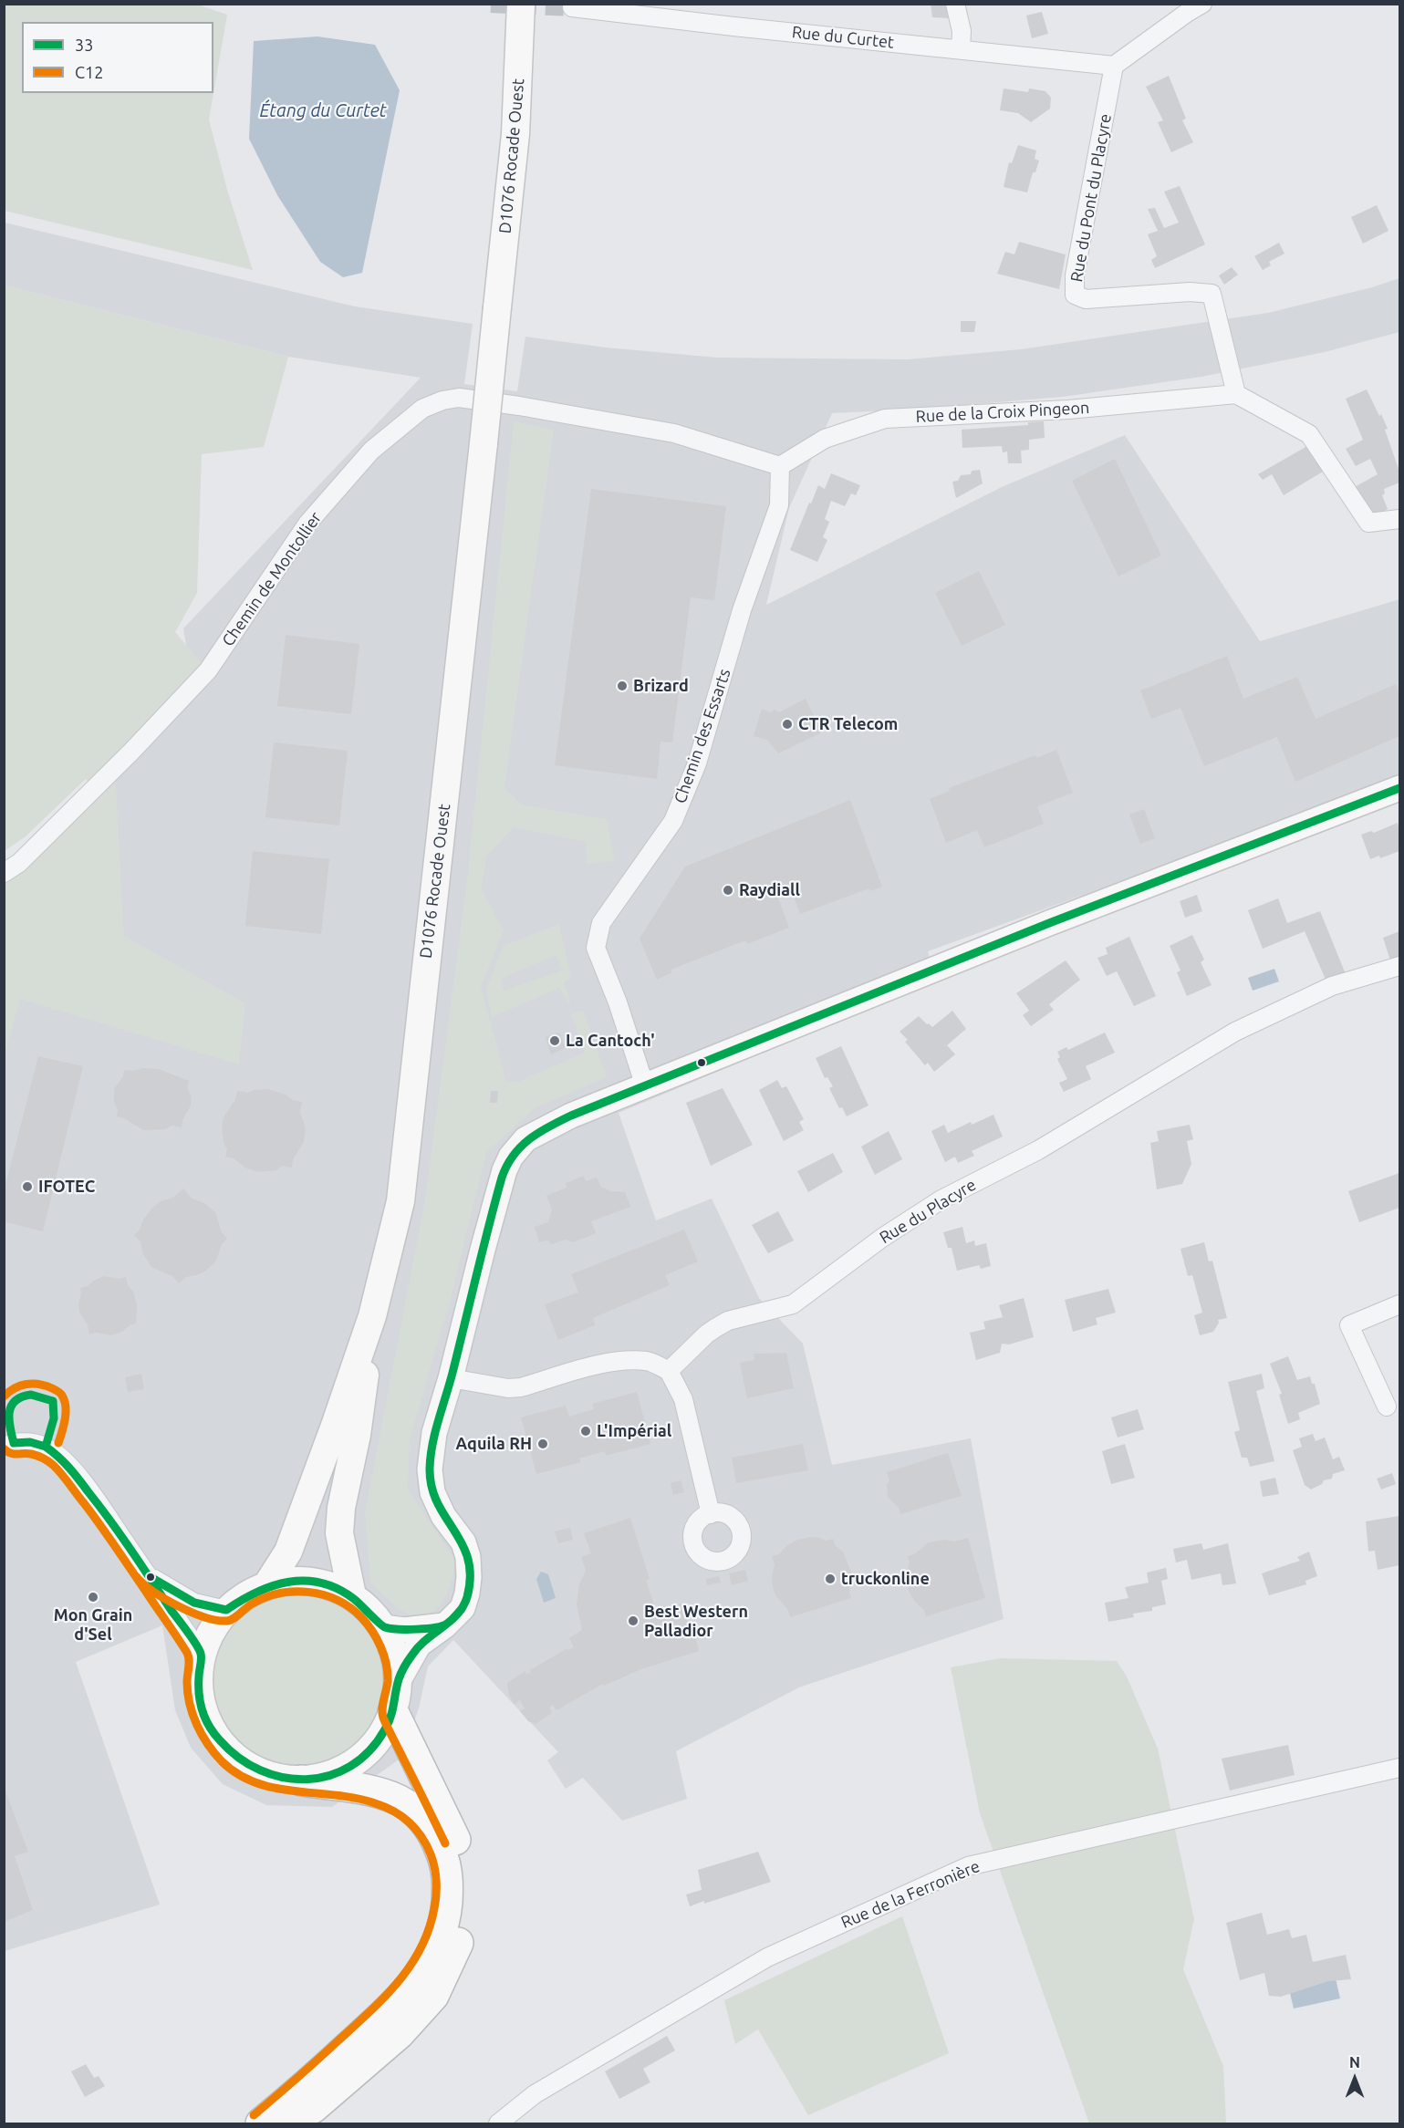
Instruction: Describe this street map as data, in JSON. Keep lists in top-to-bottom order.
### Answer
{
  "streets": {
    "main road": ["D1076 Rocade Ouest"],
    "street": [
      "Rue du Curtet",
      "Rue du Pont du Placyre",
      "Rue de la Croix Pingeon",
      "Chemin de Montollier",
      "Chemin des Essarts",
      "Rue du Placyre",
      "Rue de la Ferronière"
    ]
  },
  "crossings": [
    ["Rue du Curtet", "Rue du Pont du Placyre"],
    ["Rue du Pont du Placyre", "Rue de la Croix Pingeon"],
    ["Rue de la Croix Pingeon", "Chemin de Montollier"],
    ["Rue de la Croix Pingeon", "Chemin des Essarts"],
    ["Chemin de Montollier", "Chemin des Essarts"]
  ],
  "water": ["Étang du Curtet"],
  "places": [
    "Brizard",
    "CTR Telecom",
    "Raydiall",
    "La Cantoch'",
    "IFOTEC",
    "L'Impérial",
    "Aquila RH",
    "truckonline",
    "Mon Grain d'Sel",
    "Best Western Palladior"
  ],
  "lines": ["transit line 33", "transit line C12"],
  "legend": ["33", "C12"],
  "north": "top"
}
